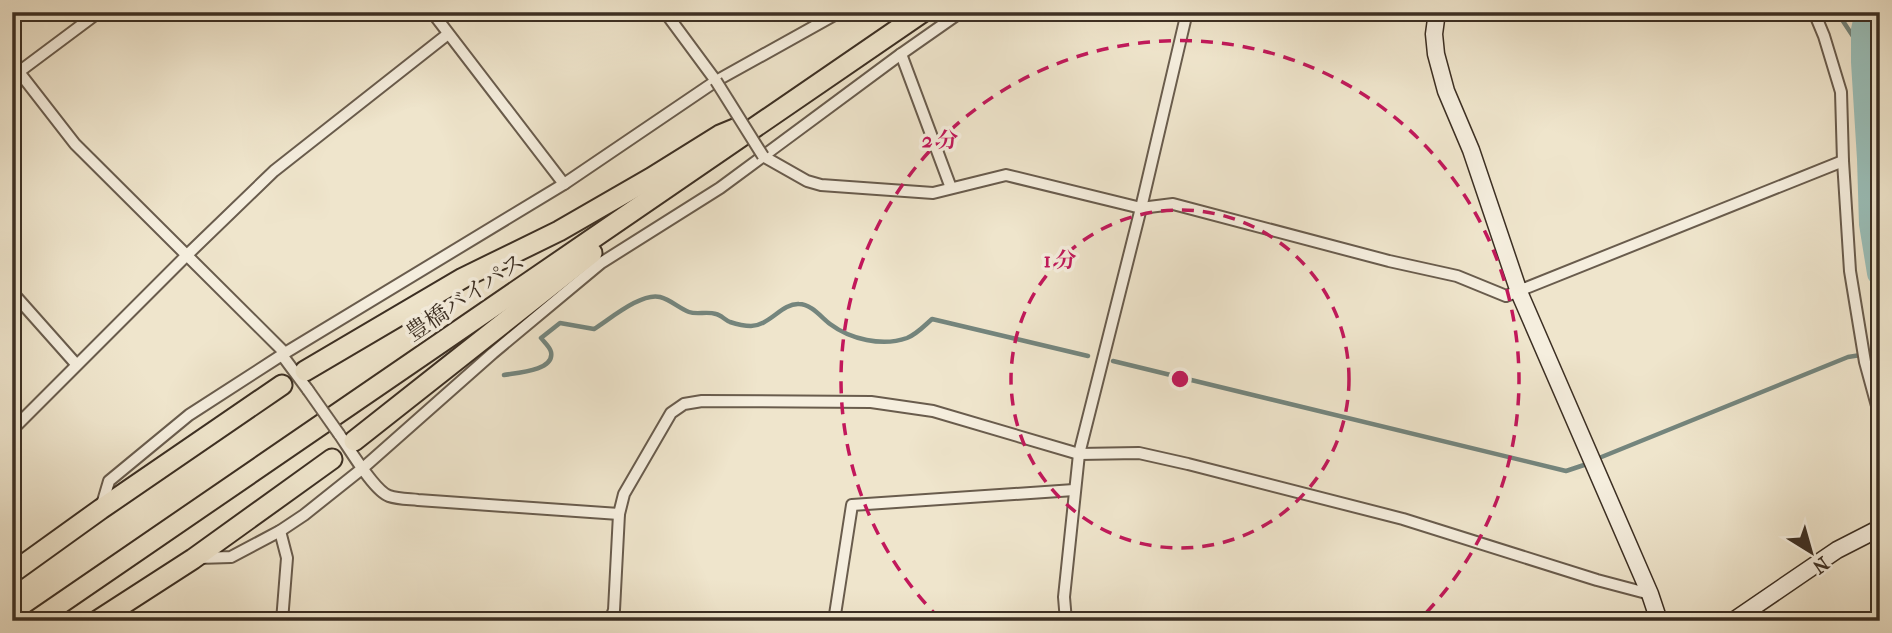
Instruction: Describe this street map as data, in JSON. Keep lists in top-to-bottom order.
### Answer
{
  "streets": {
    "highway": ["豊橋バイパス"]
  },
  "north": "bottom right",
  "rings": ["2 分", "1 分"]
}
